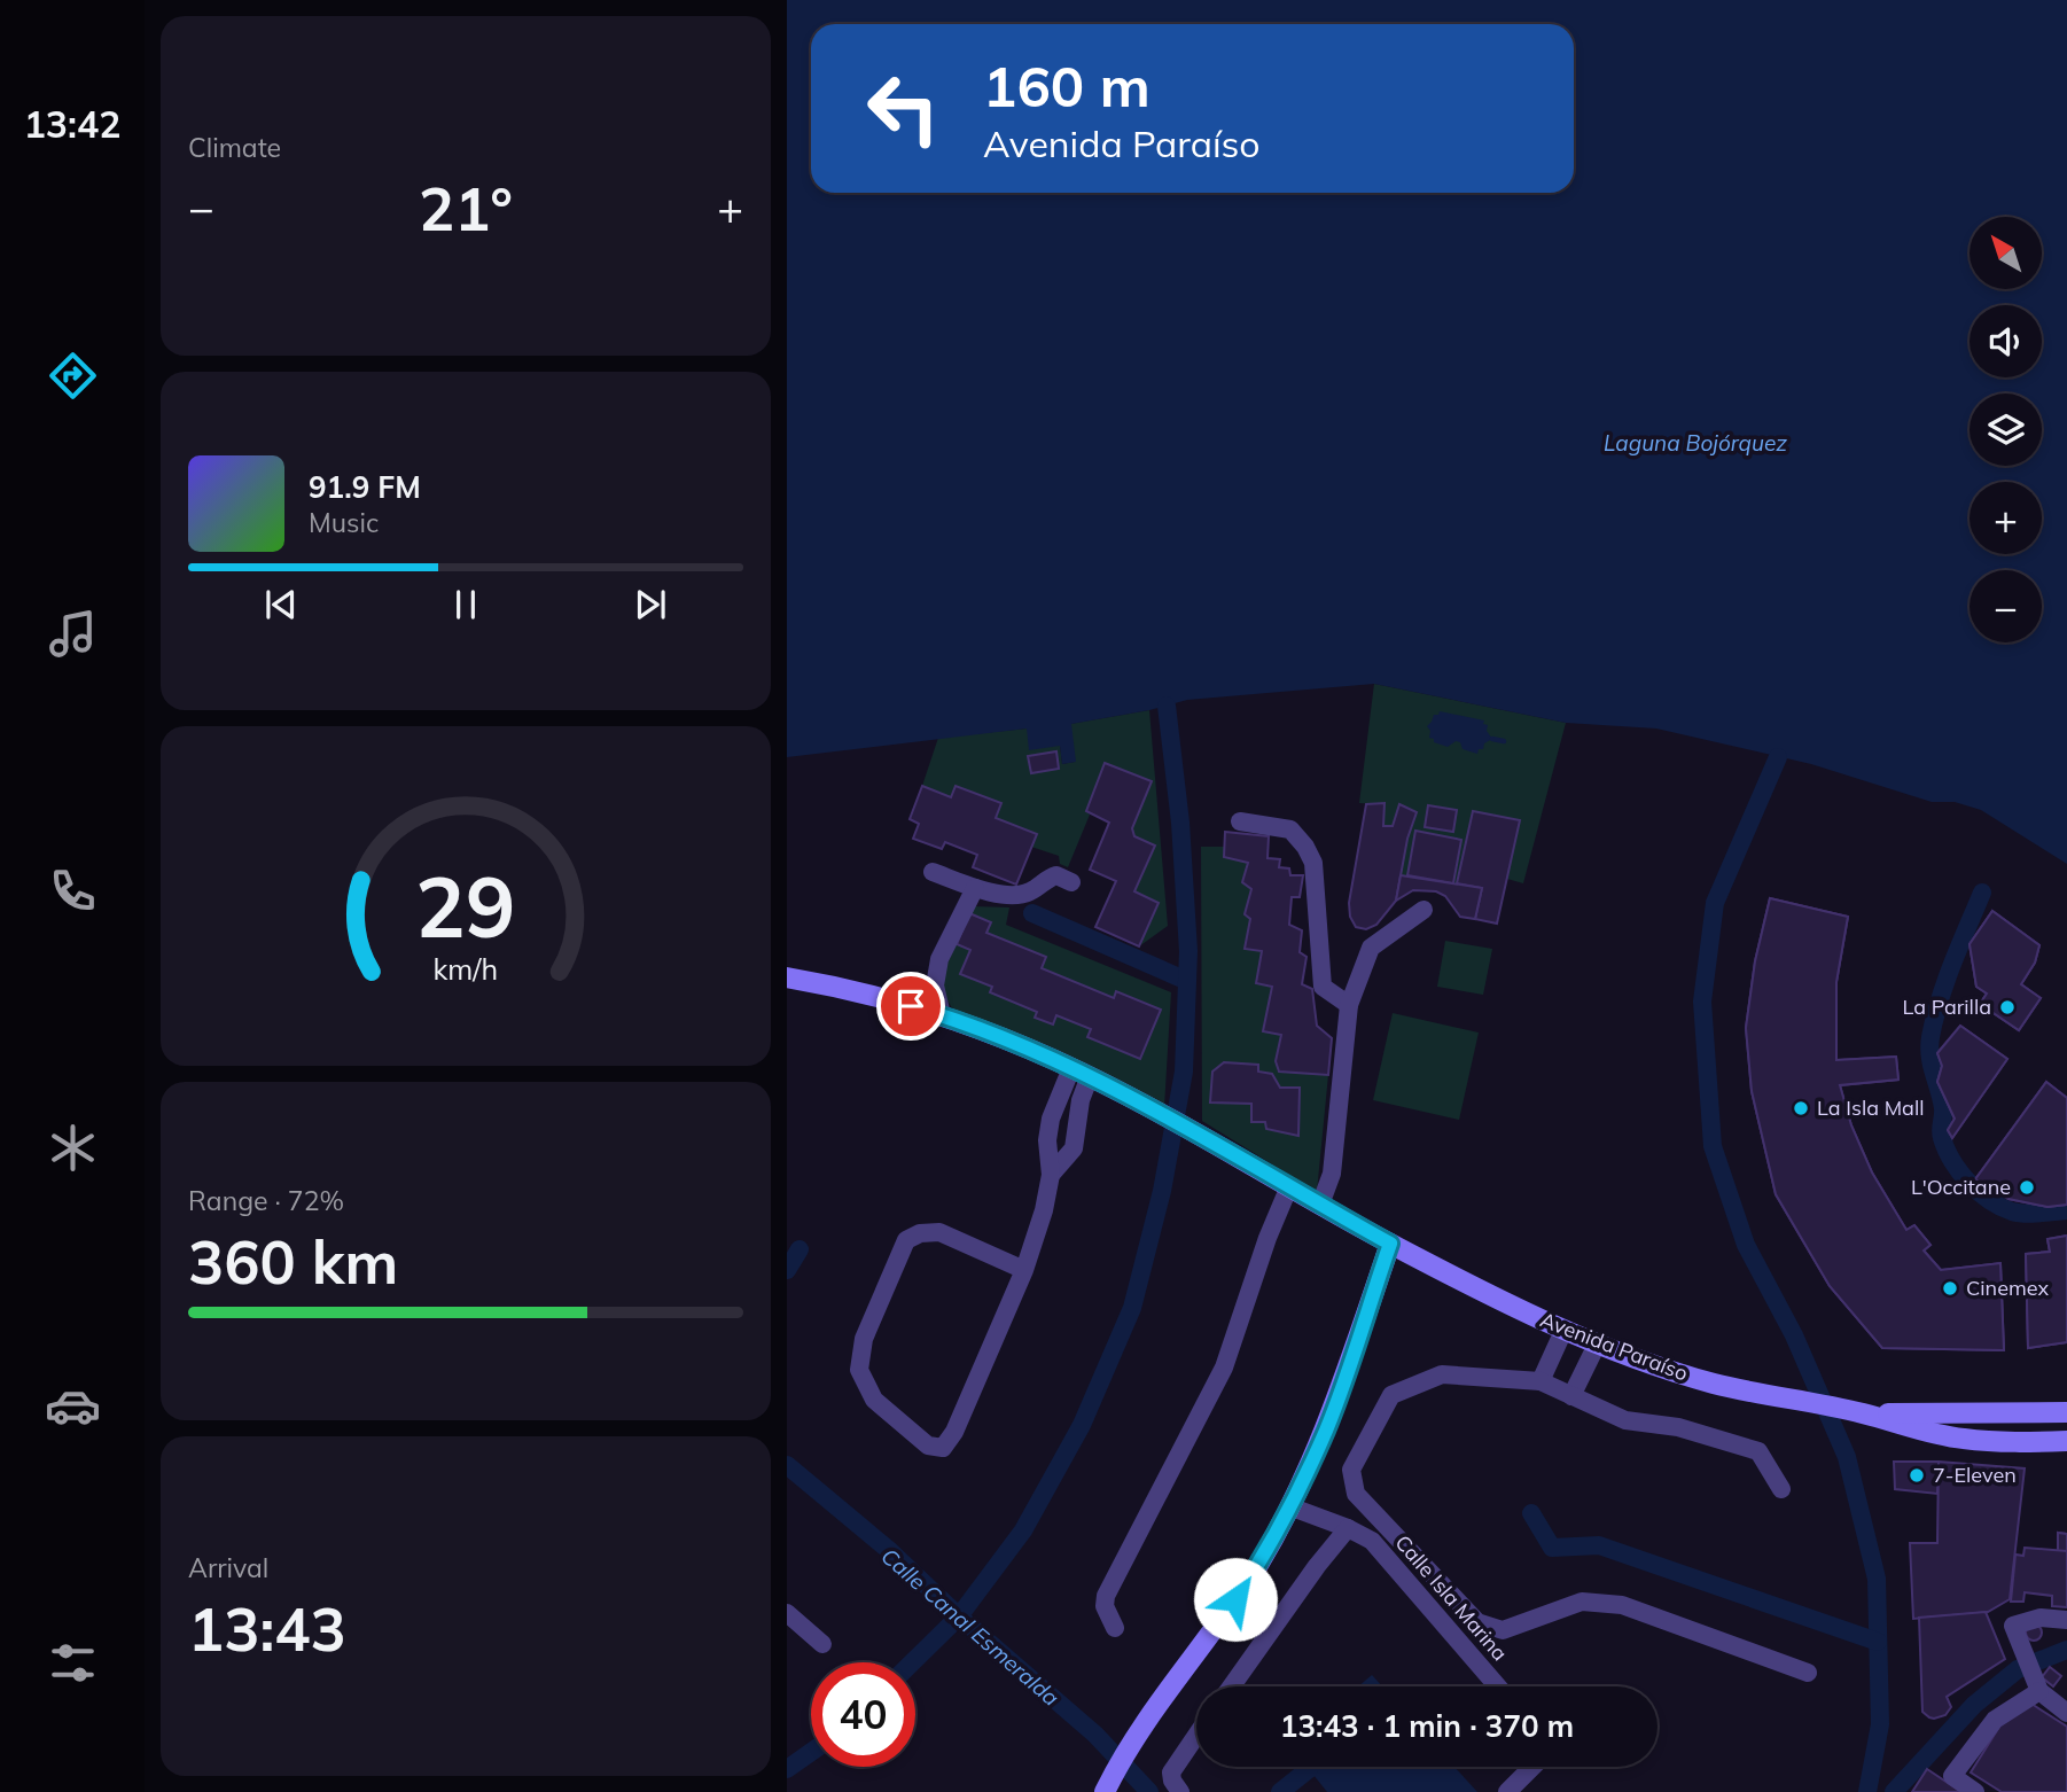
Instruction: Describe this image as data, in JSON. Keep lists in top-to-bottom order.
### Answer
{
  "streets": {
    "street": ["Avenida Paraíso", "Calle Isla Marina"]
  },
  "water": ["Laguna Bojórquez", "Calle Canal Esmeralda"],
  "places": [
    "La Parilla",
    "La Isla Mall",
    "L'Occitane",
    "Cinemex",
    "7-Eleven"
  ],
  "north": "top left",
  "page": {
    "tabs": "13:42",
    "tile": [
      "Climate",
      ["Range · 72%", "360 km"],
      ["Arrival", "13:43"]
    ],
    "turn": ["160 m", "Avenida Paraíso"],
    "heat": ["−", "21°", "+"],
    "map_buttons": ["+", "−"],
    "song": ["91.9 FM", "Music"],
    "limit": "40",
    "trip": "13:43 · 1 min · 370 m",
    "gauge": ["29", "km/h"]
  }
}
